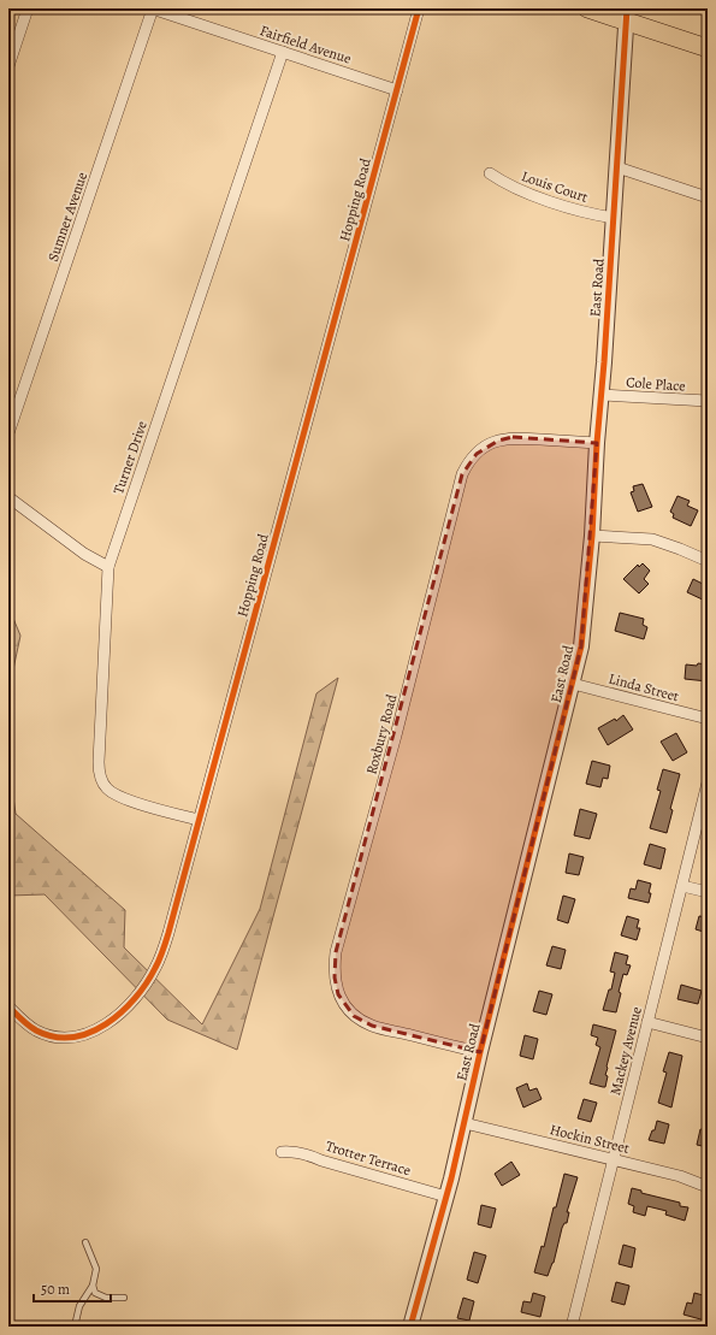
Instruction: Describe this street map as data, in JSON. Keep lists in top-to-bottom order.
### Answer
{
  "streets": {
    "street": [
      "Fairfield Avenue",
      "Louis Court",
      "Hopping Road",
      "Sumner Avenue",
      "East Road",
      "Cole Place",
      "Turner Drive",
      "Linda Street",
      "Roxbury Road",
      "Mackey Avenue",
      "Hockin Street",
      "Trotter Terrace"
    ]
  },
  "crossings": [
    ["Fairfield Avenue", "Hopping Road"],
    ["Fairfield Avenue", "Sumner Avenue"],
    ["Fairfield Avenue", "Turner Drive"],
    ["Louis Court", "East Road"],
    ["Hopping Road", "Turner Drive"],
    ["East Road", "Cole Place"],
    ["East Road", "Linda Street"],
    ["East Road", "Roxbury Road"],
    ["East Road", "Hockin Street"],
    ["East Road", "Trotter Terrace"],
    ["Mackey Avenue", "Hockin Street"]
  ],
  "scale_bar": "50 m"
}
